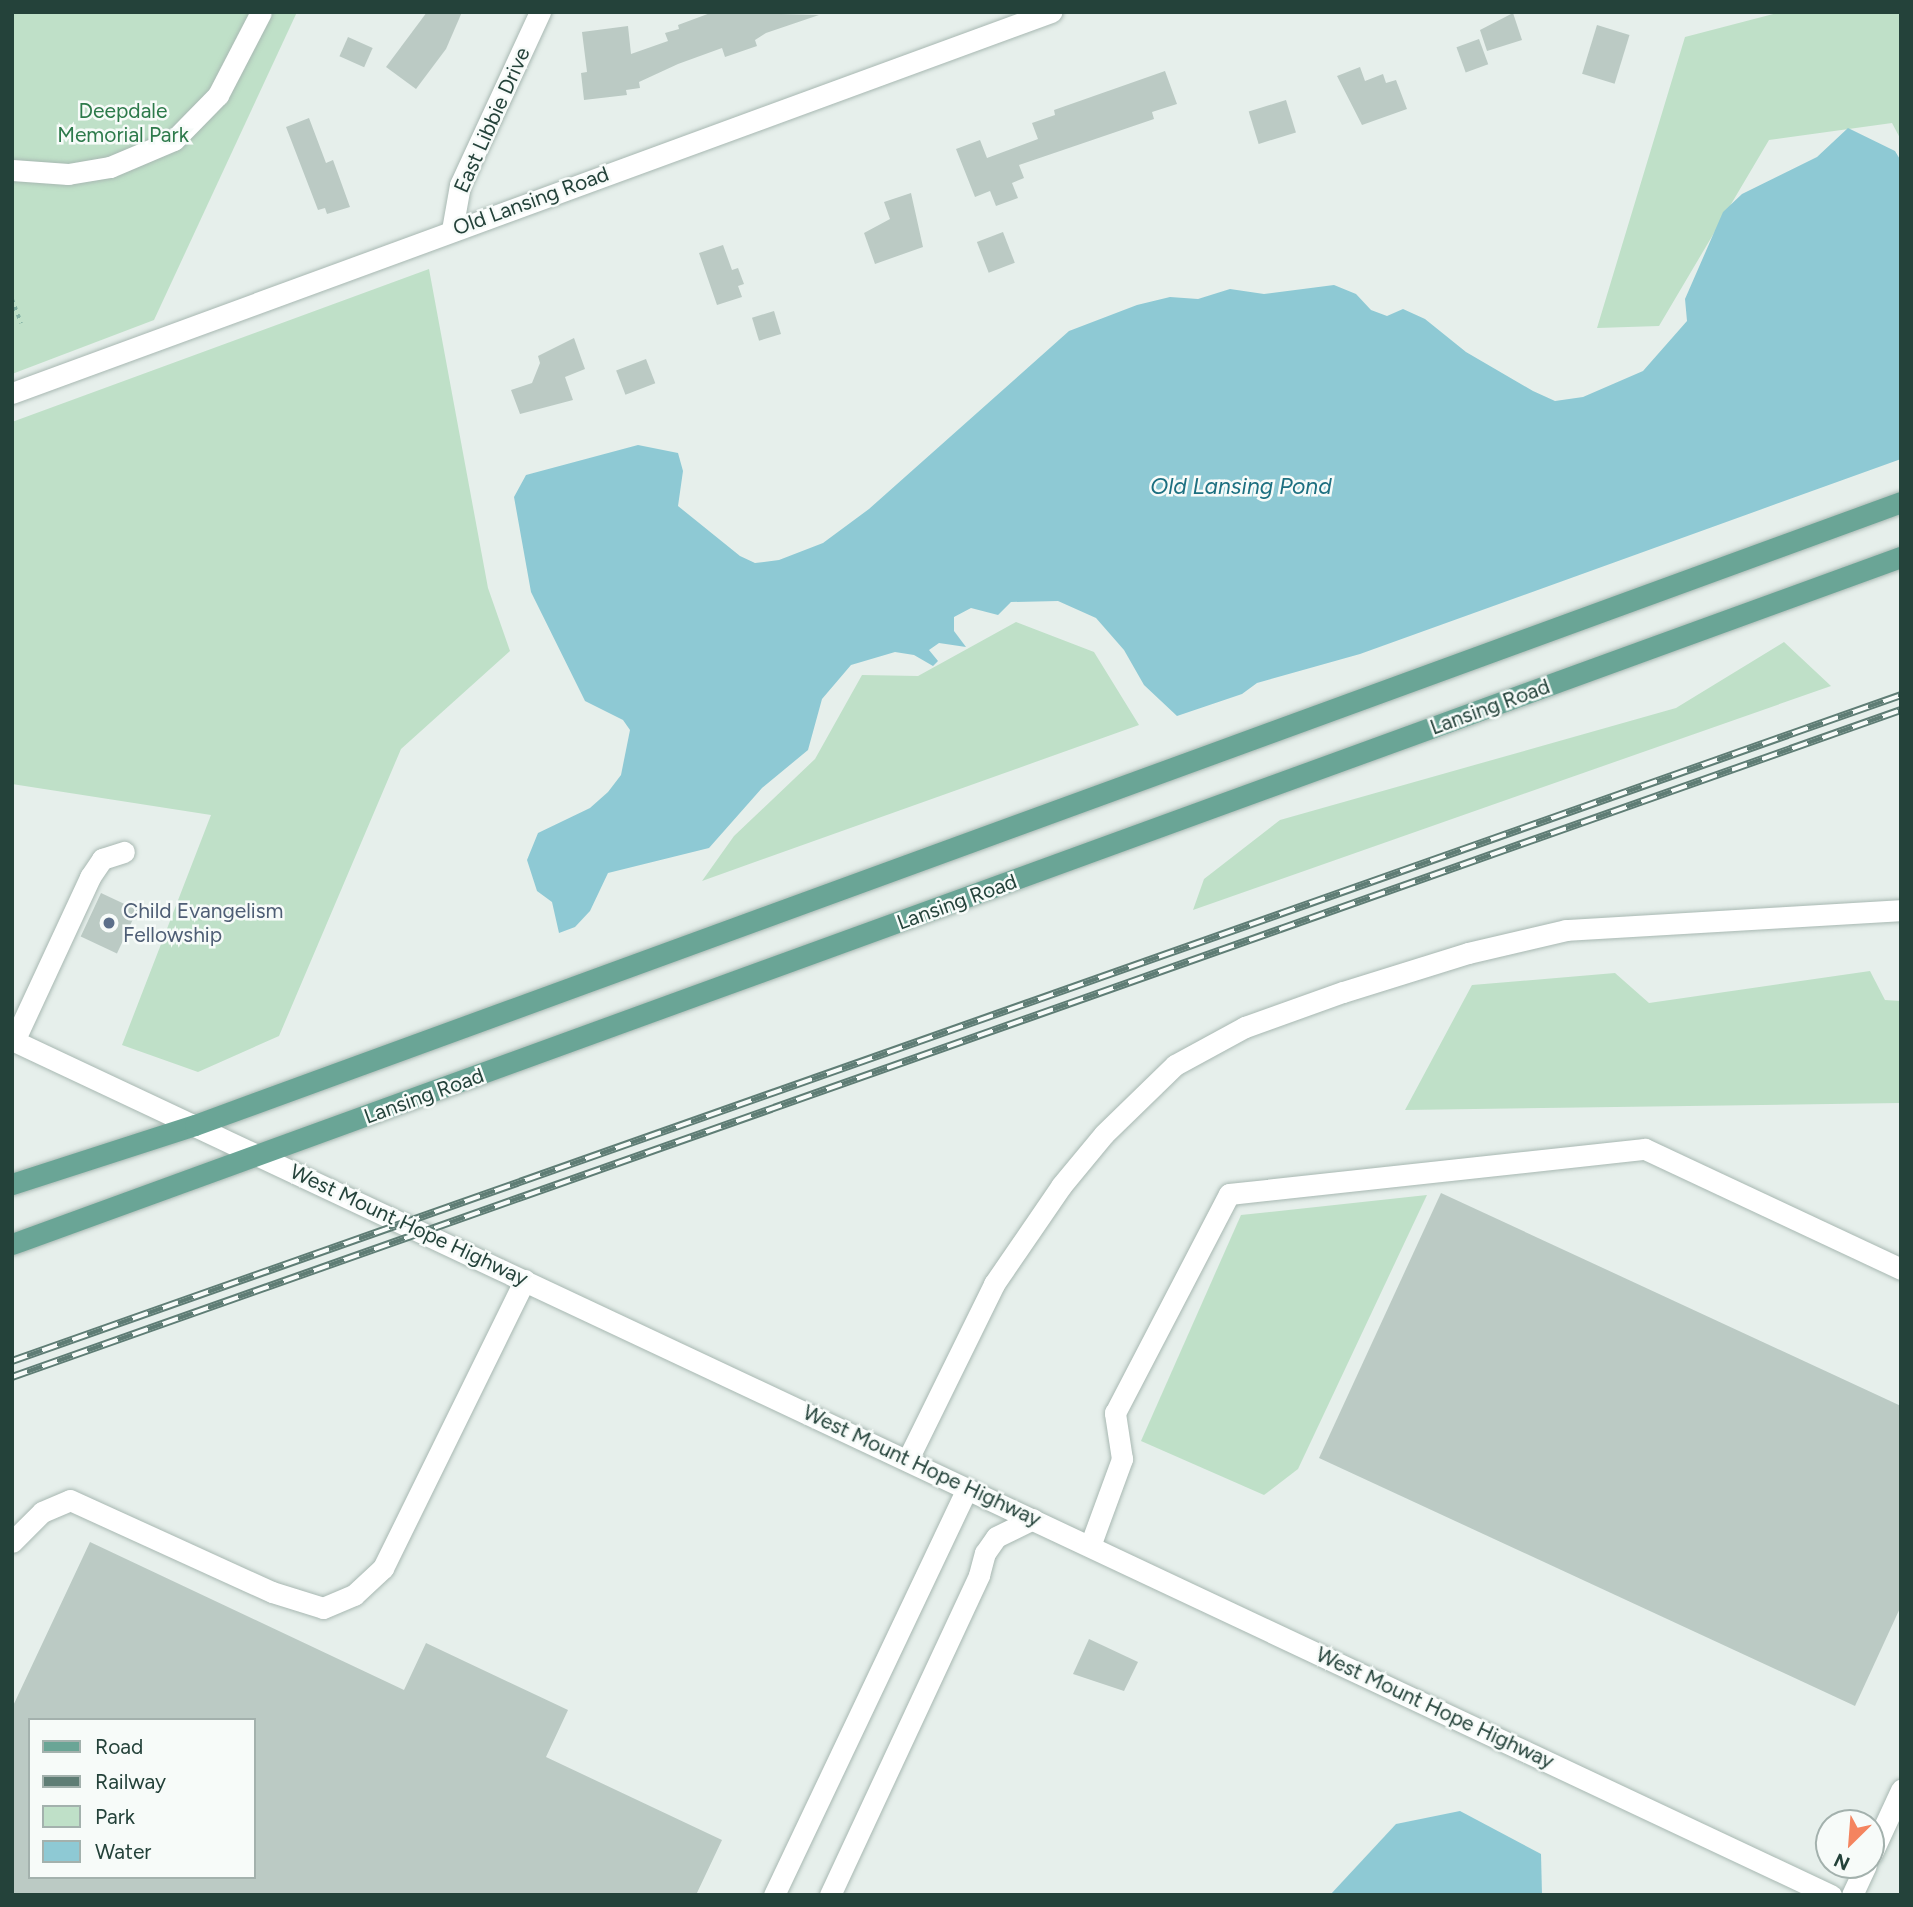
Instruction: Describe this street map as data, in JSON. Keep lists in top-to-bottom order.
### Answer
{
  "streets": {
    "main road": ["Lansing Road"],
    "street": ["East Libbie Drive", "Old Lansing Road", "West Mount Hope Highway"]
  },
  "crossings": [
    ["East Libbie Drive", "Old Lansing Road"],
    ["Lansing Road", "West Mount Hope Highway"]
  ],
  "water": ["Old Lansing Pond"],
  "parks": ["Deepdale Memorial Park"],
  "places": ["Child Evangelism Fellowship"],
  "legend": [
    "Road",
    "Railway",
    "Park",
    "Water"
  ],
  "north": "bottom left"
}
